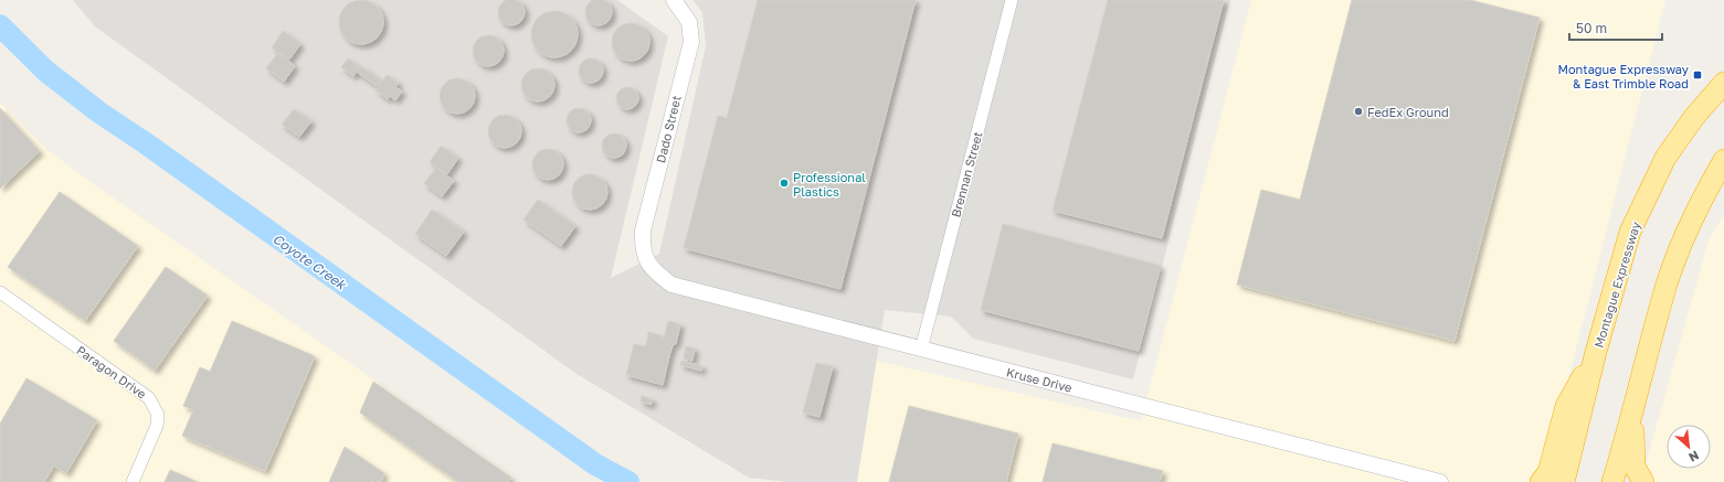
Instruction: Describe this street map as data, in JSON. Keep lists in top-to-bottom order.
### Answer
{
  "streets": {
    "highway": ["Montague Expressway"],
    "street": [
      "Dado Street",
      "Brennan Street",
      "Paragon Drive",
      "Kruse Drive"
    ]
  },
  "crossings": [
    ["Dado Street", "Kruse Drive"],
    ["Brennan Street", "Kruse Drive"]
  ],
  "water": ["Coyote Creek"],
  "places": {
    "transit": ["Montague Expressway & East Trimble Road"],
    "other": ["FedEx Ground", "Professional Plastics"]
  },
  "scale_bar": "50 m",
  "north": "bottom right"
}
